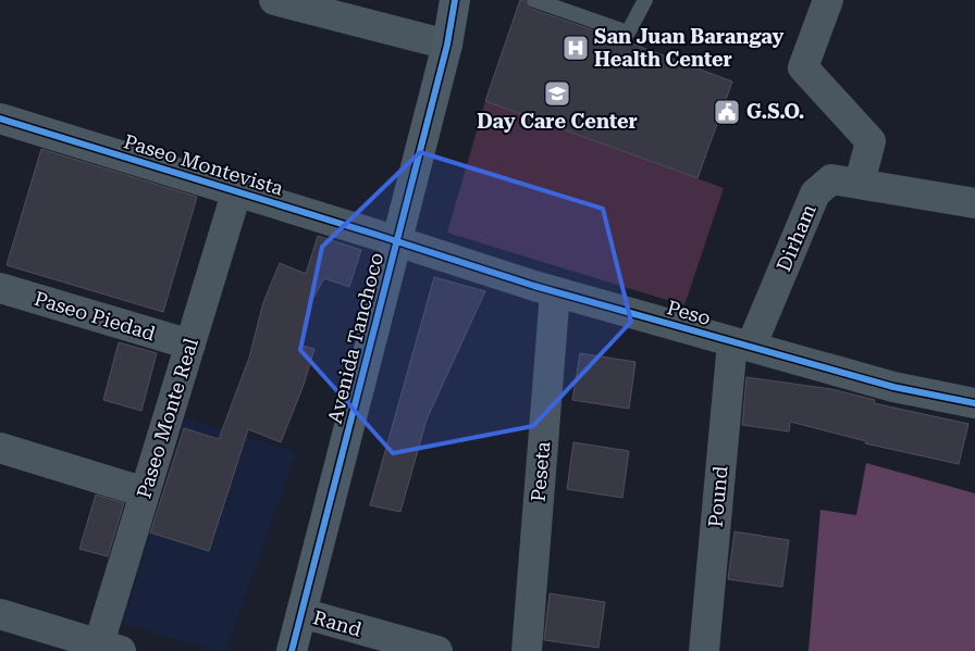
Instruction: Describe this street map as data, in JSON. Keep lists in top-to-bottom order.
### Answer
{
  "streets": {
    "street": [
      "Paseo Montevista",
      "Dirham",
      "Peso",
      "Paseo Piedad",
      "Avenida Tanchoco",
      "Paseo Monte Real",
      "Peseta",
      "Pound",
      "Rand"
    ]
  },
  "crossings": [
    ["Paseo Montevista", "Peso"],
    ["Paseo Montevista", "Avenida Tanchoco"],
    ["Paseo Montevista", "Paseo Monte Real"],
    ["Dirham", "Peso"],
    ["Dirham", "Pound"],
    ["Peso", "Avenida Tanchoco"],
    ["Peso", "Peseta"],
    ["Peso", "Pound"],
    ["Paseo Piedad", "Paseo Monte Real"],
    ["Avenida Tanchoco", "Rand"]
  ],
  "places": {
    "hospital": ["San Juan Barangay Health Center"],
    "school or university": ["Day Care Center"],
    "public building": ["G.S.O."]
  }
}
